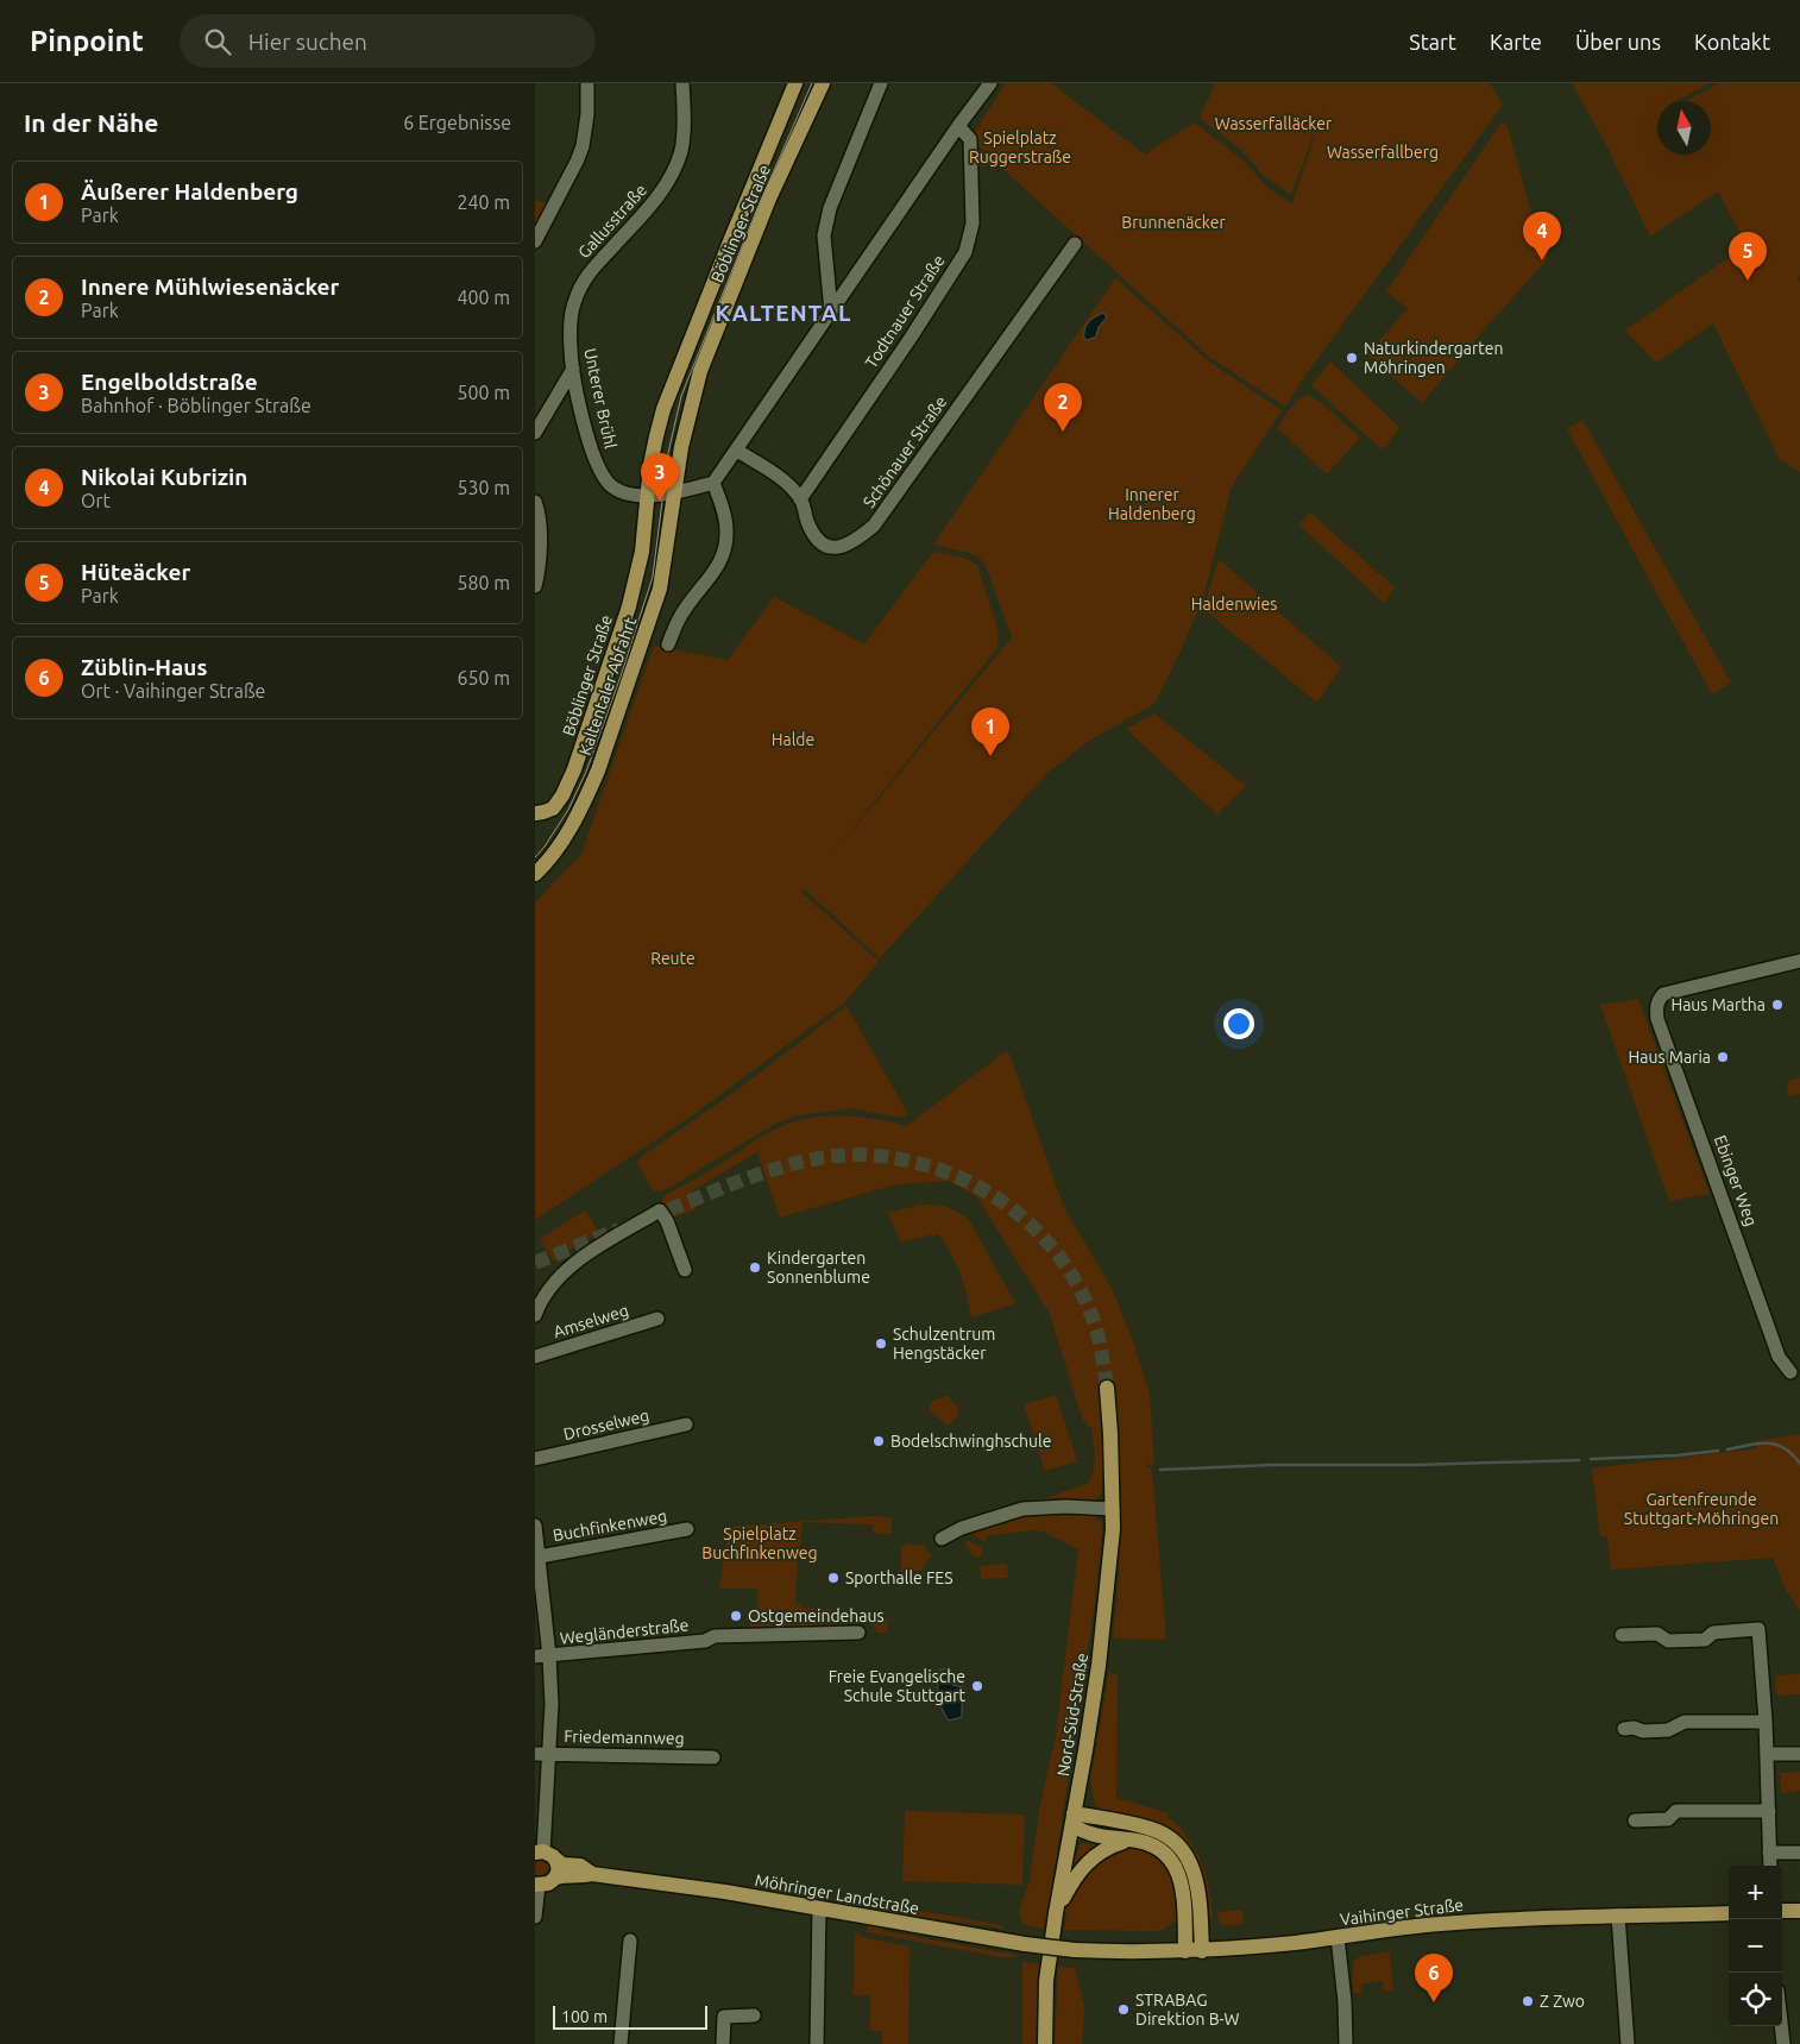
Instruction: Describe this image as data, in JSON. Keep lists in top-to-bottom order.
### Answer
{
  "streets": {
    "main road": [
      "Böblinger Straße",
      "Kaltentaler Abfahrt",
      "Nord-Süd-Straße",
      "Möhringer Landstraße",
      "Vaihinger Straße"
    ],
    "street": [
      "Gallusstraße",
      "Todtnauer Straße",
      "Unterer Brühl",
      "Schönauer Straße",
      "Ebinger Weg",
      "Amselweg",
      "Drosselweg",
      "Buchfinkenweg",
      "Wegländerstraße",
      "Friedemannweg"
    ]
  },
  "crossings": [
    ["Gallusstraße", "Unterer Brühl"],
    ["Böblinger Straße", "Unterer Brühl"],
    ["Böblinger Straße", "Kaltentaler Abfahrt"],
    ["Todtnauer Straße", "Schönauer Straße"],
    ["Möhringer Landstraße", "Vaihinger Straße"]
  ],
  "districts": ["KALTENTAL"],
  "parks": [
    "Wasserfalläcker",
    "Spielplatz Ruggerstraße",
    "Wasserfallberg",
    "Brunnenäcker",
    "Innerer Haldenberg",
    "Haldenwies",
    "Halde",
    "Reute",
    "Gartenfreunde Stuttgart-Möhringen",
    "Spielplatz Buchfinkenweg"
  ],
  "places": [
    "Naturkindergarten Möhringen",
    "Haus Martha",
    "Haus Maria",
    "Kindergarten Sonnenblume",
    "Schulzentrum Hengstäcker",
    "Bodelschwinghschule",
    "Sporthalle FES",
    "Ostgemeindehaus",
    "Freie Evangelische Schule Stuttgart",
    "Z Zwo",
    "STRABAG Direktion B-W"
  ],
  "scale_bar": "100 m",
  "north": "top",
  "page": {
    "header": "Pinpoint",
    "search": "Hier suchen",
    "nav": [
      "Start",
      "Karte",
      "Über uns",
      "Kontakt"
    ],
    "heading": ["In der Nähe", "6 Ergebnisse"],
    "list": [
      {
        "mark": "1",
        "name": "Äußerer Haldenberg",
        "note": "Park",
        "value": "240 m"
      },
      {
        "mark": "2",
        "name": "Innere Mühlwiesenäcker",
        "note": "Park",
        "value": "400 m"
      },
      {
        "mark": "3",
        "name": "Engelboldstraße",
        "note": "Bahnhof · Böblinger Straße",
        "value": "500 m"
      },
      {
        "mark": "4",
        "name": "Nikolai Kubrizin",
        "note": "Ort",
        "value": "530 m"
      },
      {
        "mark": "5",
        "name": "Hüteäcker",
        "note": "Park",
        "value": "580 m"
      },
      {
        "mark": "6",
        "name": "Züblin-Haus",
        "note": "Ort · Vaihinger Straße",
        "value": "650 m"
      }
    ],
    "pins": [
      "4",
      "5",
      "2",
      "3",
      "1",
      "6"
    ],
    "map_buttons": ["+", "−"],
    "scale": "100 m"
  }
}
